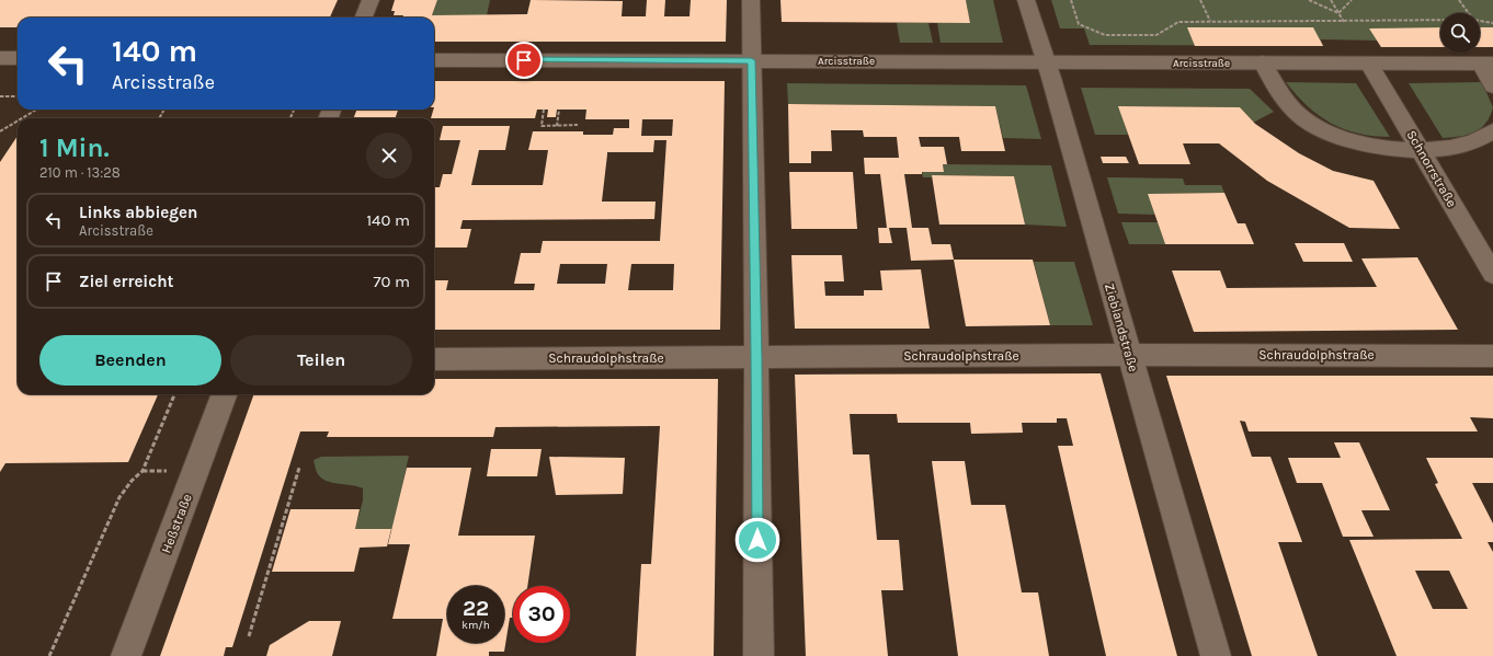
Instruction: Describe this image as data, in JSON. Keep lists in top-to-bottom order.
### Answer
{
  "streets": {
    "street": [
      "Arcisstraße",
      "Schnorrstraße",
      "Zieblandstraße",
      "Schraudolphstraße",
      "Heßstraße"
    ]
  },
  "crossings": [
    ["Arcisstraße", "Schnorrstraße"],
    ["Arcisstraße", "Zieblandstraße"],
    ["Zieblandstraße", "Schraudolphstraße"]
  ],
  "page": {
    "turn": ["140 m", "Arcisstraße"],
    "heading": ["1 Min.", "210 m · 13:28"],
    "list": [
      {
        "name": "Links abbiegen",
        "note": "Arcisstraße",
        "value": "140 m"
      },
      {
        "name": "Ziel erreicht",
        "value": "70 m"
      }
    ],
    "buttons": ["Beenden", "Teilen"],
    "speed": "22 km/h",
    "limit": "30"
  }
}
